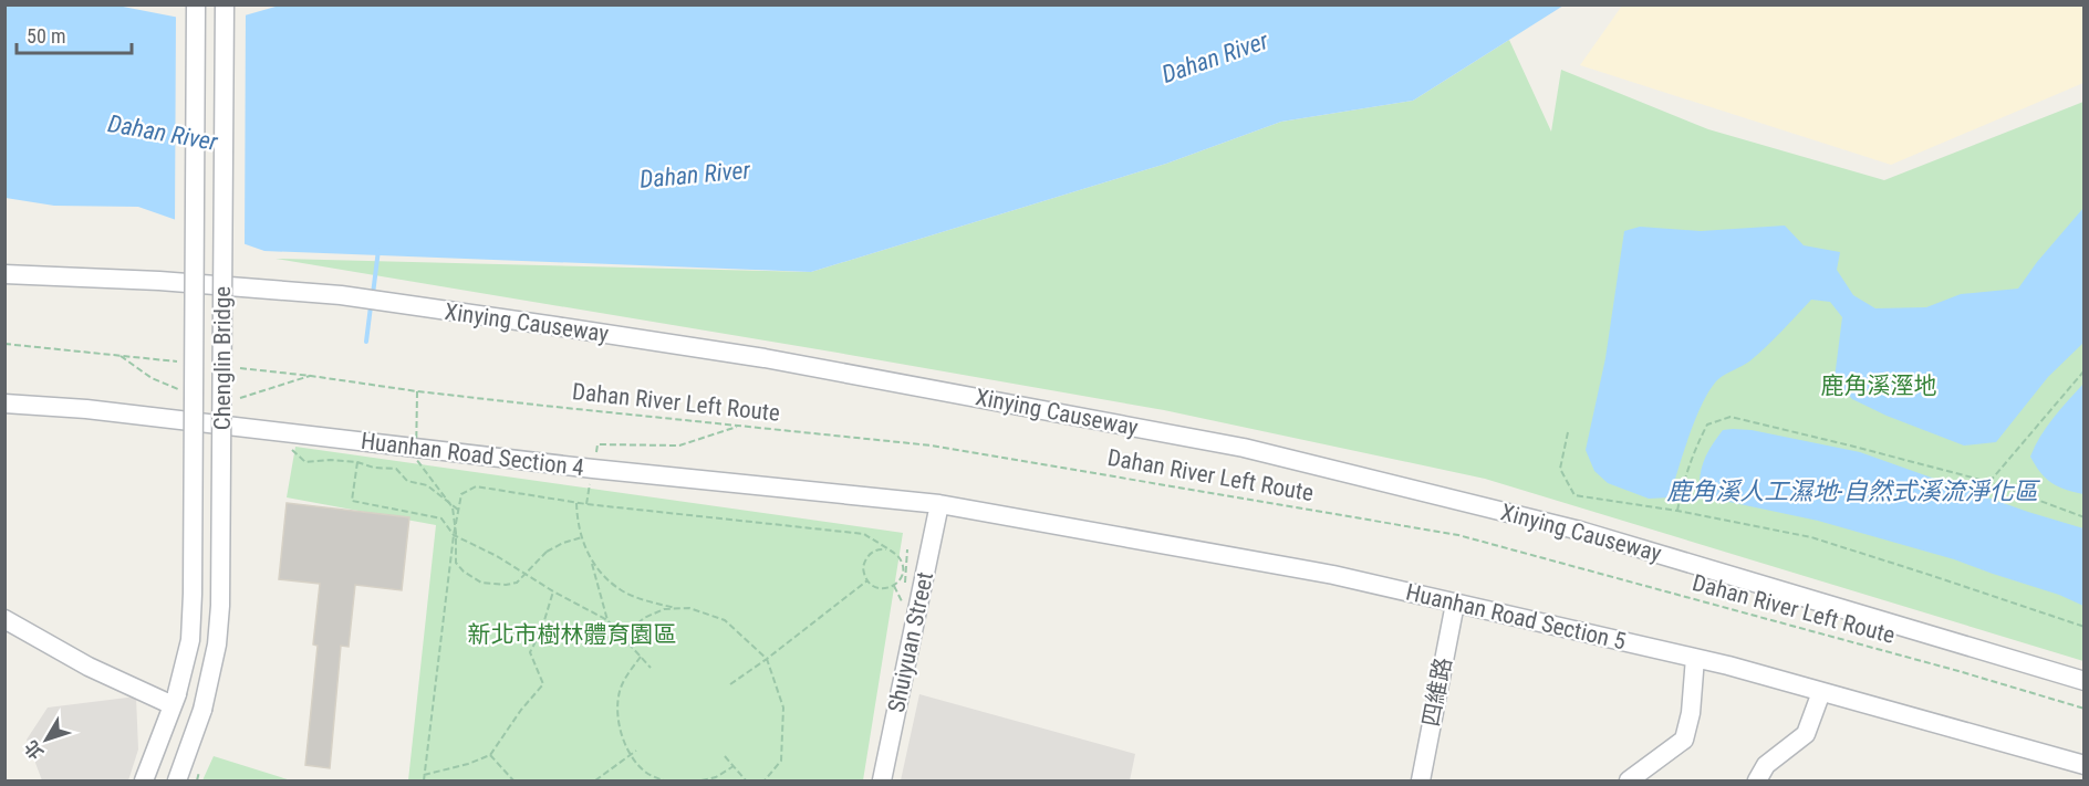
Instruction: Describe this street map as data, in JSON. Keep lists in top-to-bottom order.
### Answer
{
  "streets": {
    "street": [
      "Xinying Causeway",
      "Chenglin Bridge",
      "Huanhan Road Section 4",
      "Huanhan Road Section 5",
      "Shuiyuan Street",
      "四維路"
    ],
    "path": ["Dahan River Left Route"]
  },
  "crossings": [
    ["Huanhan Road Section 4", "Huanhan Road Section 5"],
    ["Huanhan Road Section 4", "Shuiyuan Street"],
    ["Huanhan Road Section 5", "Shuiyuan Street"],
    ["Huanhan Road Section 5", "四維路"]
  ],
  "water": ["Dahan River", "鹿角溪人工濕地-自然式溪流淨化區"],
  "parks": ["鹿角溪溼地", "新北市樹林體育園區"],
  "scale_bar": "50 m",
  "north": "bottom left"
}
